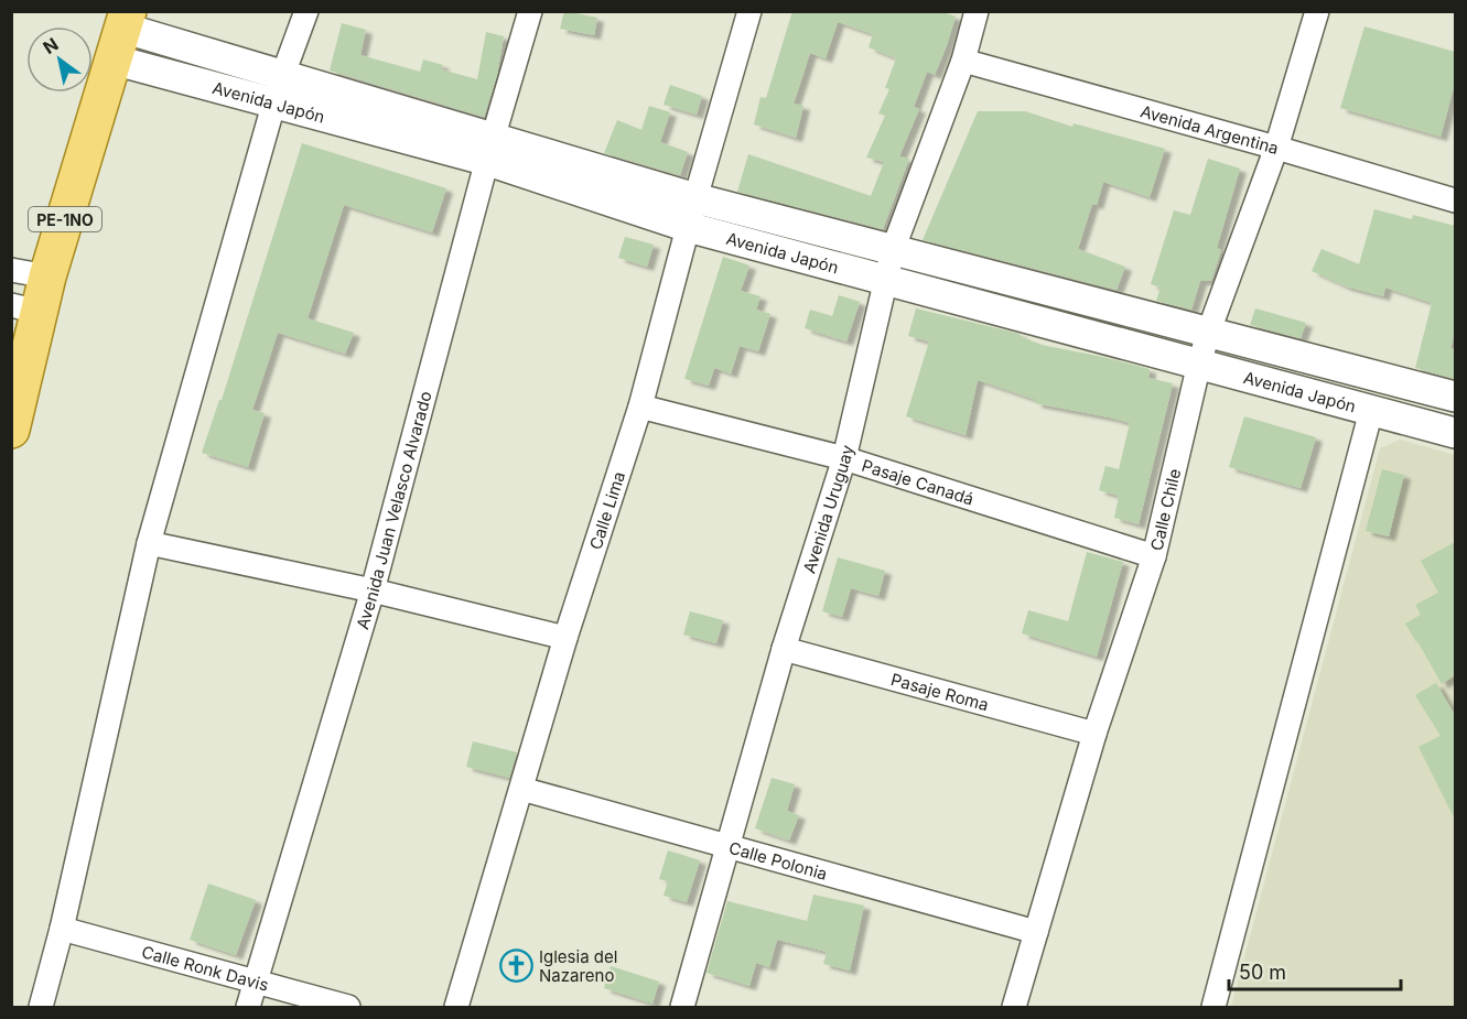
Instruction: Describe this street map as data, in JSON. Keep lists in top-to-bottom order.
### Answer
{
  "streets": {
    "main road": ["PE-1NO"],
    "street": [
      "Avenida Japón",
      "Avenida Argentina",
      "Pasaje Canadá",
      "Avenida Uruguay",
      "Calle Chile",
      "Avenida Juan Velasco Alvarado",
      "Calle Lima",
      "Pasaje Roma",
      "Calle Polonia",
      "Calle Ronk Davis"
    ]
  },
  "crossings": [
    ["Avenida Japón", "Avenida Uruguay"],
    ["Avenida Japón", "Calle Chile"],
    ["Avenida Japón", "Avenida Juan Velasco Alvarado"],
    ["Avenida Japón", "Calle Lima"],
    ["Avenida Argentina", "Avenida Uruguay"],
    ["Avenida Argentina", "Calle Chile"],
    ["Pasaje Canadá", "Avenida Uruguay"],
    ["Pasaje Canadá", "Calle Chile"],
    ["Pasaje Canadá", "Calle Lima"],
    ["Avenida Uruguay", "Pasaje Roma"],
    ["Avenida Uruguay", "Calle Polonia"],
    ["Calle Chile", "Pasaje Roma"],
    ["Calle Chile", "Calle Polonia"],
    ["Avenida Juan Velasco Alvarado", "Calle Ronk Davis"],
    ["Calle Lima", "Calle Polonia"]
  ],
  "places": {
    "church": ["Iglesia del Nazareno"]
  },
  "scale_bar": "50 m",
  "north": "top left"
}
